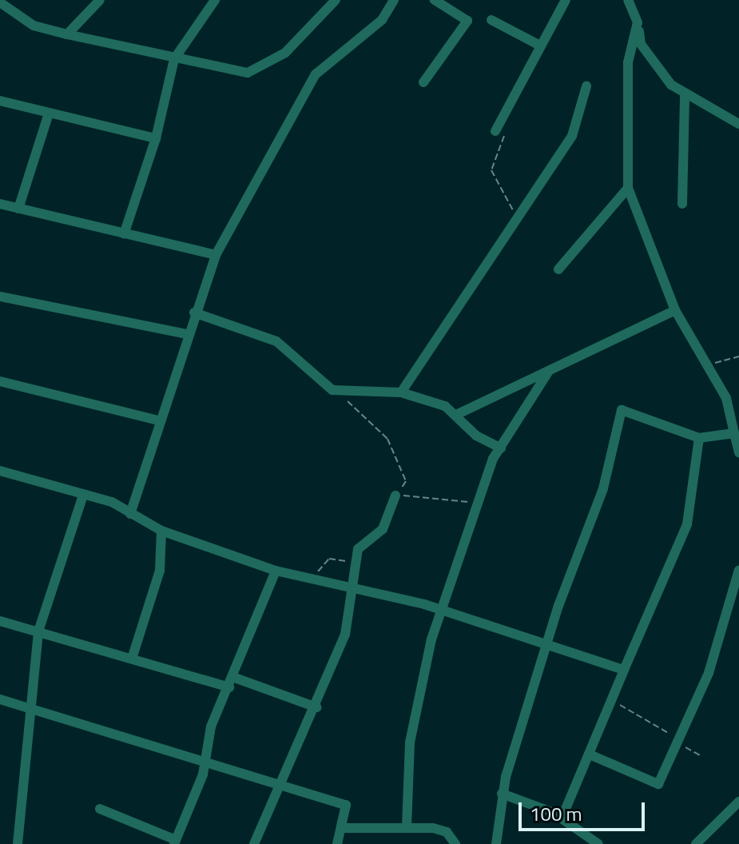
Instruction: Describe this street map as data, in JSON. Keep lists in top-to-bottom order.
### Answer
{
  "scale_bar": "100 m"
}
